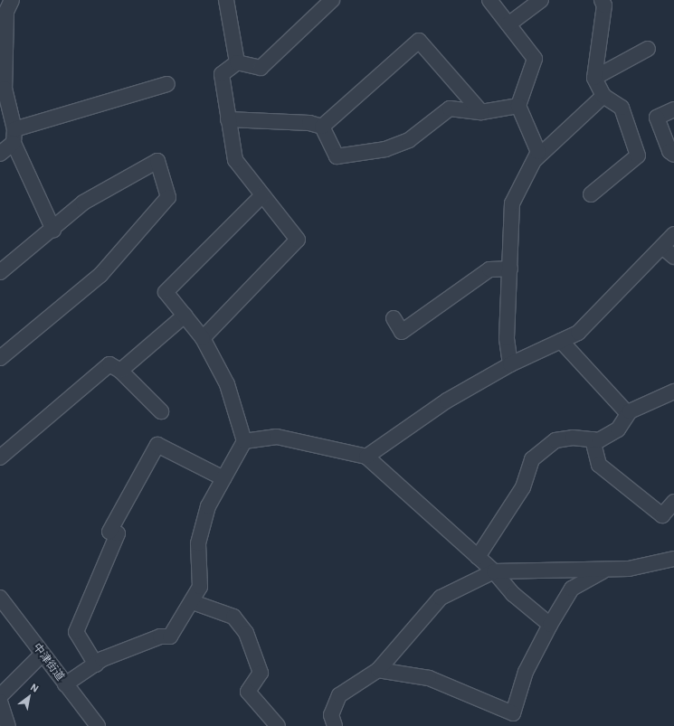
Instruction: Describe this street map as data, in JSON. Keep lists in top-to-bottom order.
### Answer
{
  "streets": {
    "street": ["中津街道"]
  },
  "north": "top right"
}
